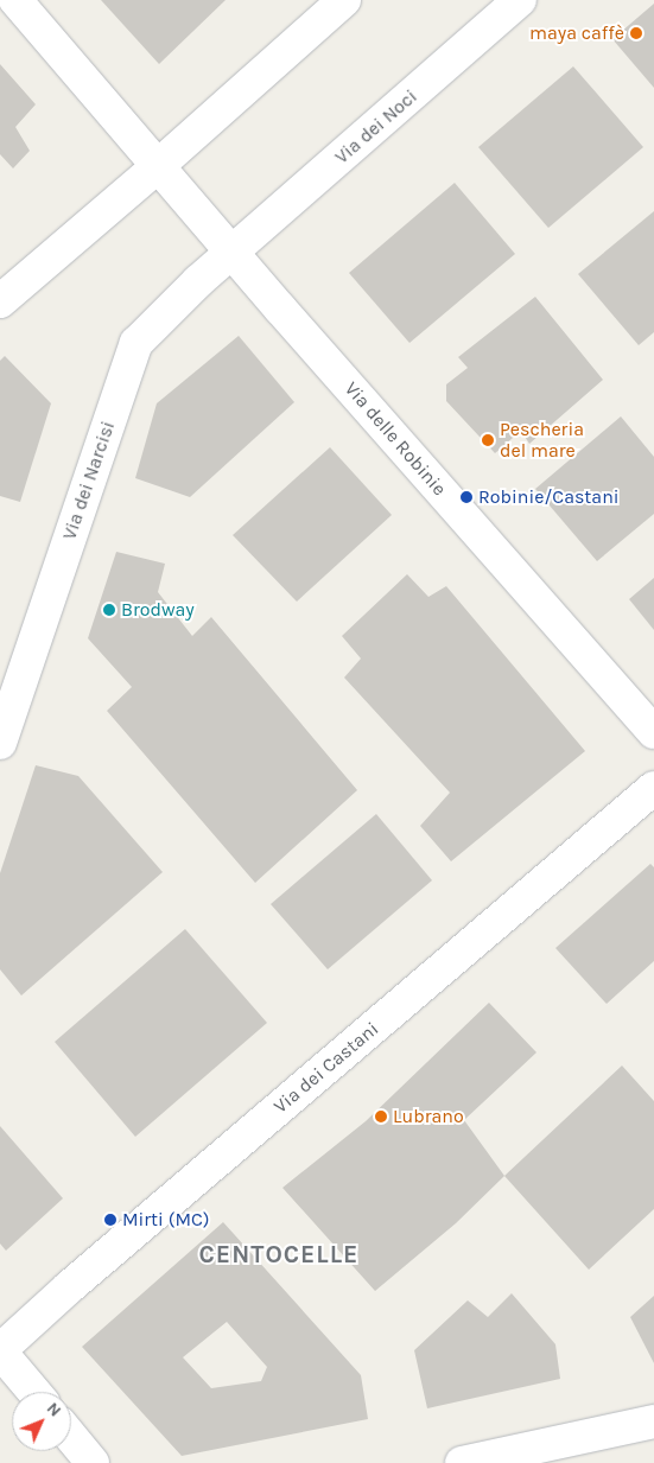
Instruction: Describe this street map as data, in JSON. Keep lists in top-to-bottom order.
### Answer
{
  "streets": {
    "street": [
      "Via dei Noci",
      "Via delle Robinie",
      "Via dei Narcisi",
      "Via dei Castani"
    ]
  },
  "crossings": [
    ["Via dei Noci", "Via delle Robinie"],
    ["Via dei Noci", "Via dei Narcisi"],
    ["Via delle Robinie", "Via dei Narcisi"]
  ],
  "districts": ["CENTOCELLE"],
  "places": [
    "maya caffè",
    "Pescheria del mare",
    "Robinie/Castani",
    "Brodway",
    "Lubrano",
    "Mirti (MC)"
  ],
  "north": "top right"
}
